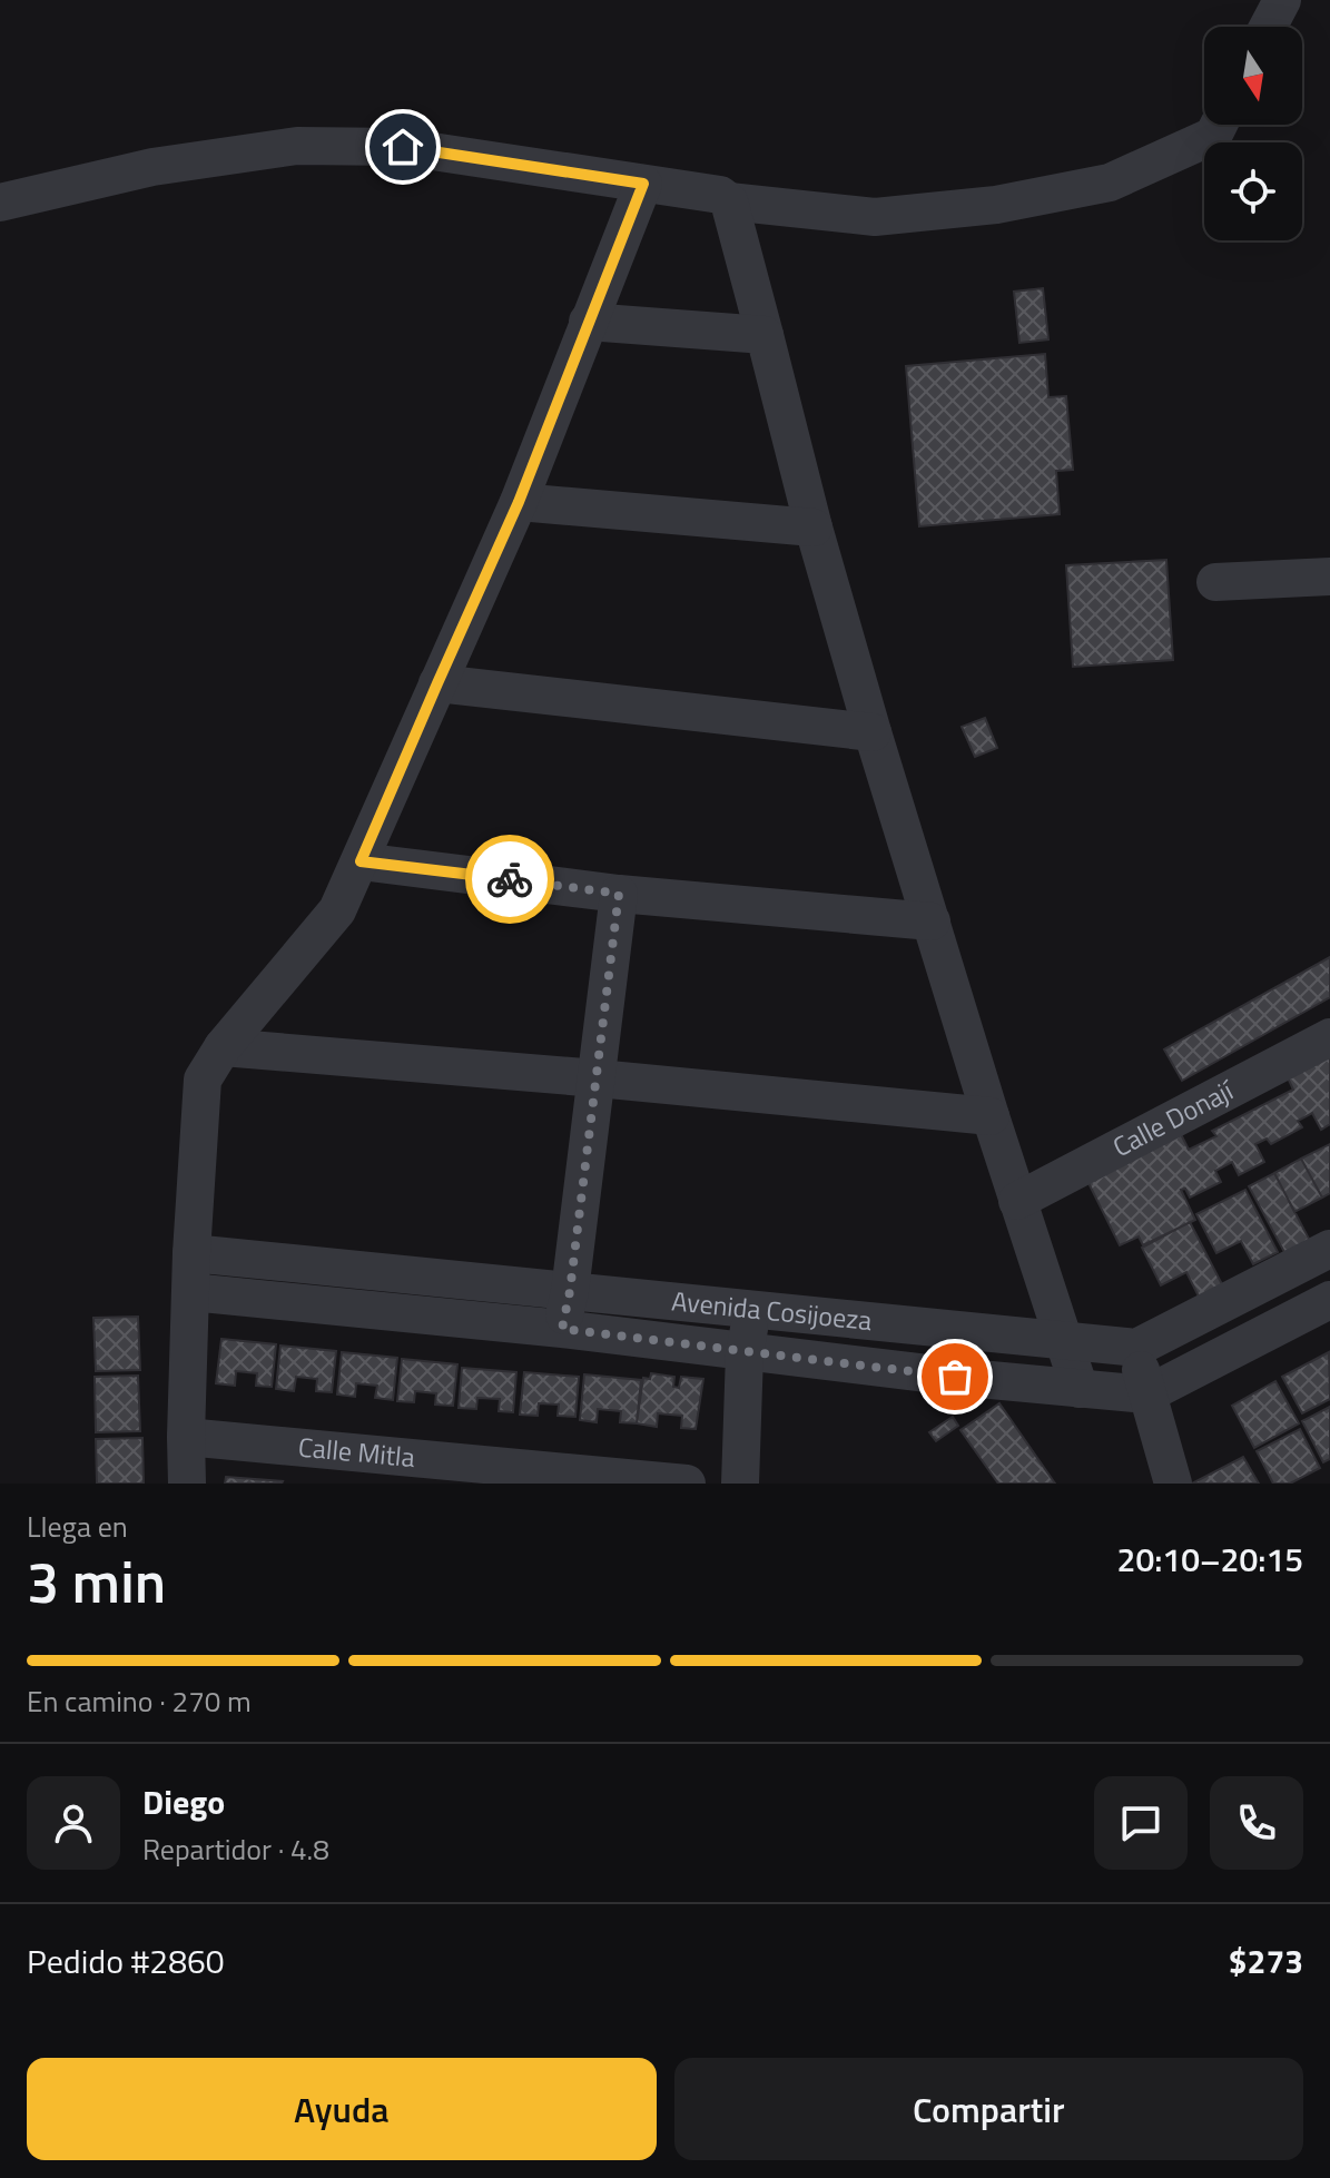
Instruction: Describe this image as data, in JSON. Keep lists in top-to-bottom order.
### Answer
{
  "streets": {
    "street": ["Calle Donají", "Avenida Cosijoeza", "Calle Mitla"]
  },
  "north": "bottom",
  "page": {
    "heading": ["3 min", "Llega en", "20:10–20:15"],
    "panel": [
      "Diego",
      "Repartidor · 4.8",
      "Pedido #2860",
      "$273"
    ],
    "bar": "En camino · 270 m",
    "buttons": ["Ayuda", "Compartir"]
  }
}
